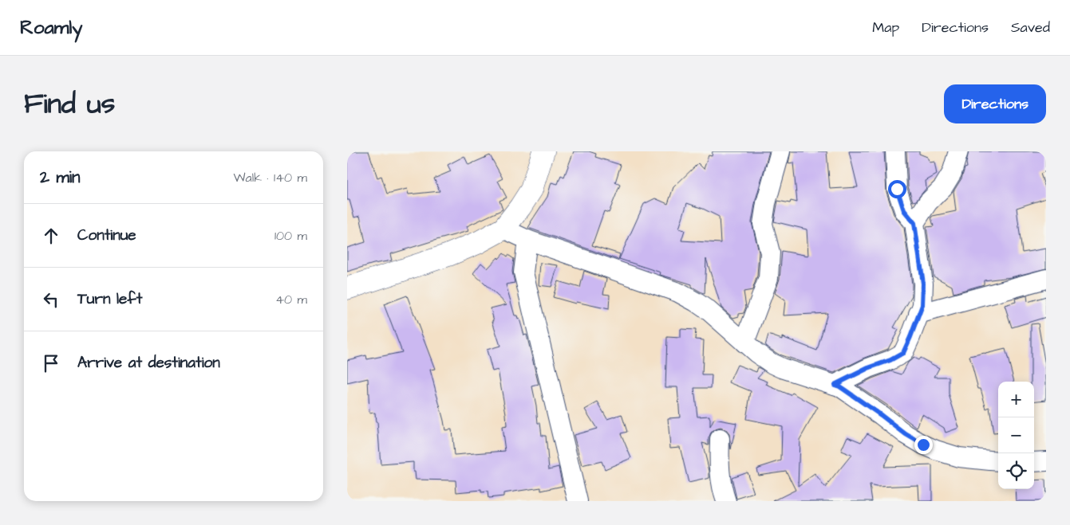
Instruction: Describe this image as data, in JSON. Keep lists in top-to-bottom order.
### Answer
{
  "page": {
    "header": "Roamly",
    "nav": ["Map", "Directions", "Saved"],
    "title": "Find us",
    "buttons": "Directions",
    "heading": ["2 min", "Walk · 140 m"],
    "list": [
      ["Continue", "100 m"],
      ["Turn left", "40 m"],
      "Arrive at destination"
    ],
    "map_buttons": ["+", "−"]
  }
}
